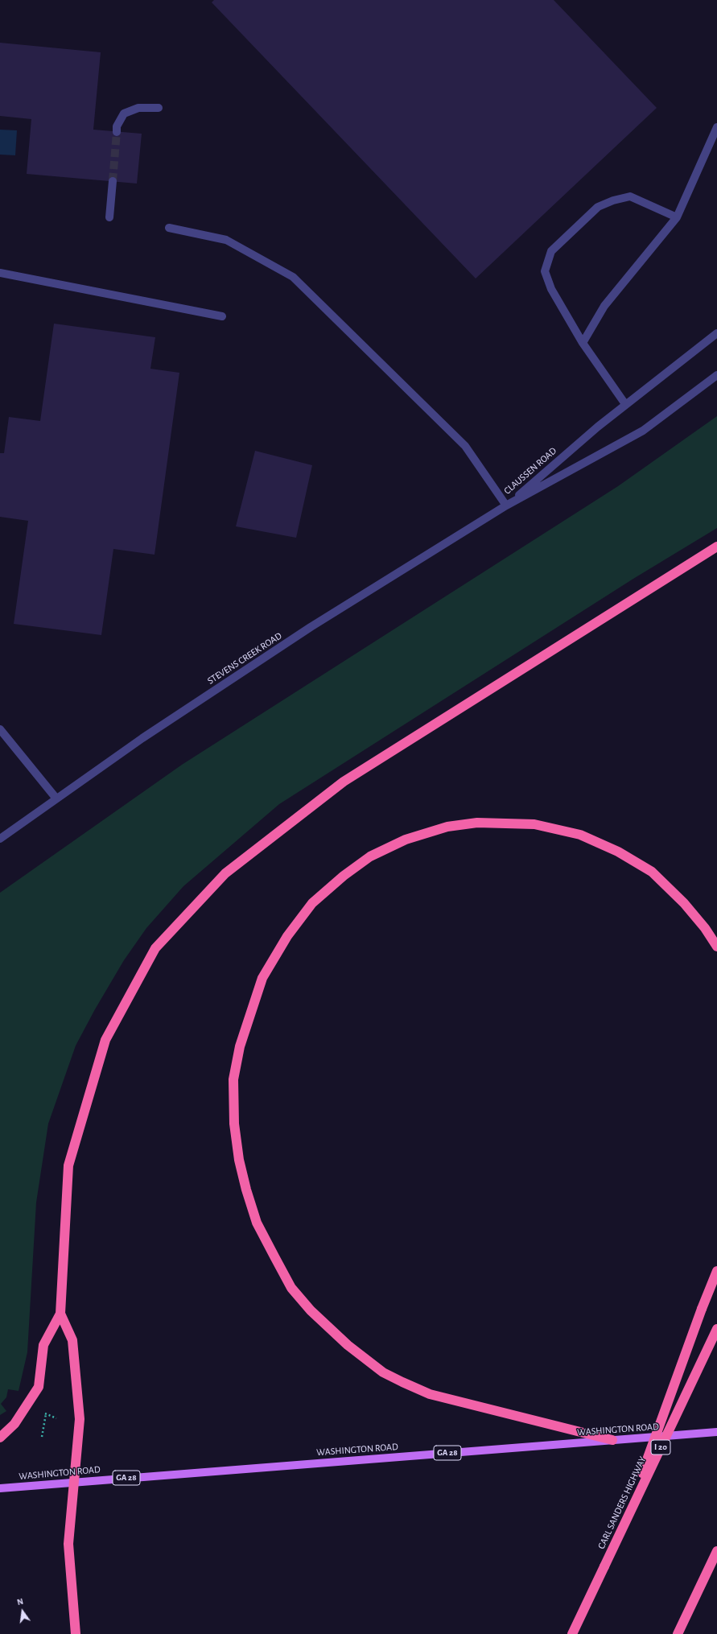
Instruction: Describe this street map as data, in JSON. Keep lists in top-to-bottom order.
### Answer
{
  "streets": {
    "highway": ["I 20", "CARL SANDERS HIGHWAY"],
    "main road": ["WASHINGTON ROAD", "GA 28"],
    "street": ["CLAUSSEN ROAD", "STEVENS CREEK ROAD"]
  },
  "crossings": [
    ["CLAUSSEN ROAD", "STEVENS CREEK ROAD"]
  ],
  "north": "top"
}
